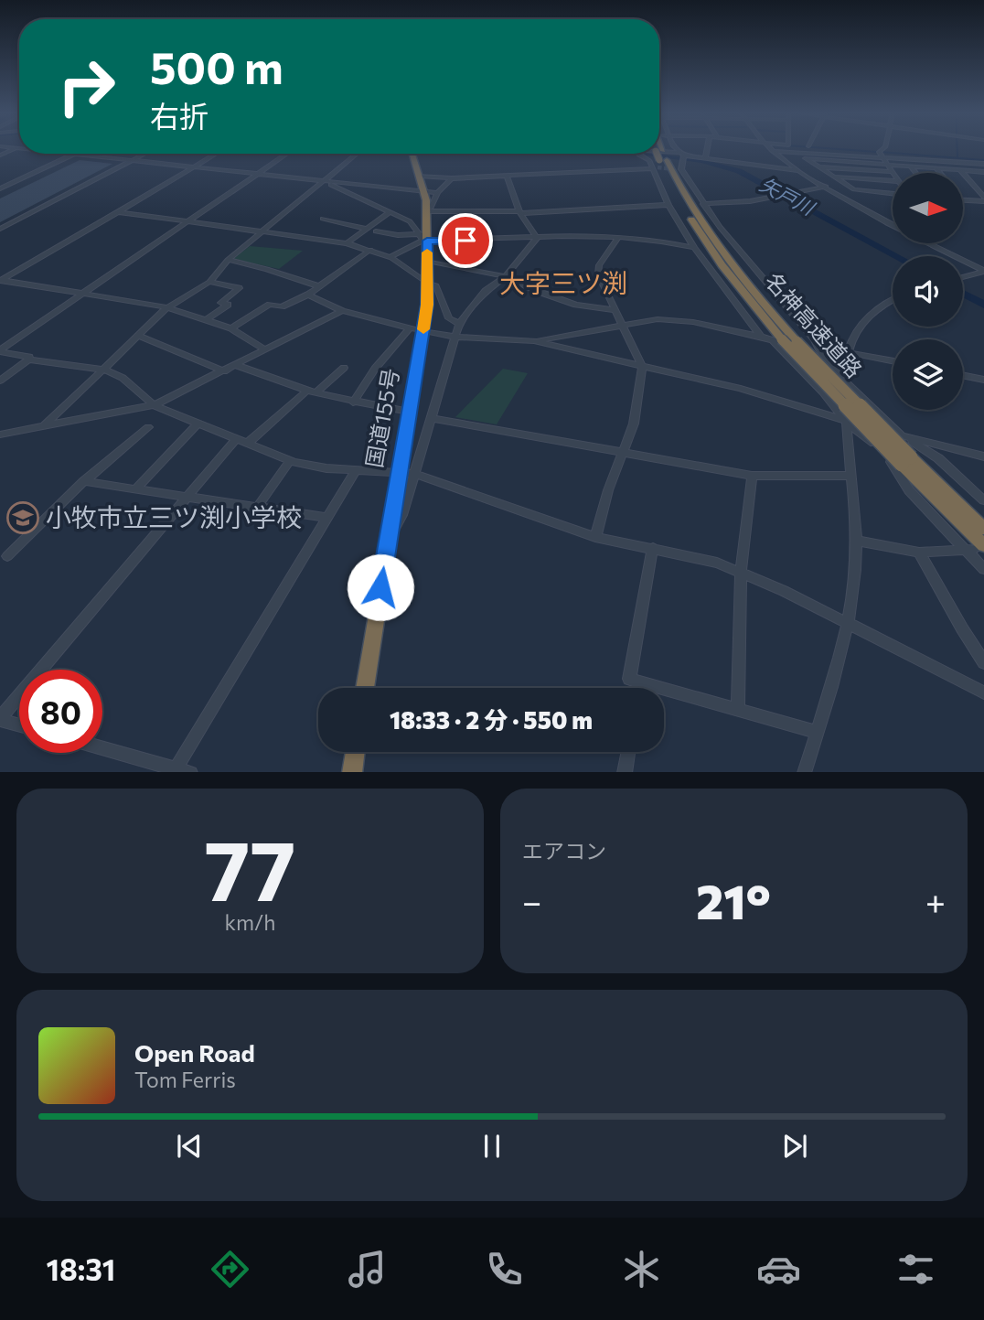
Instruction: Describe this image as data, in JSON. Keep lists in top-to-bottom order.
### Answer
{
  "streets": {
    "highway": ["名神高速道路", "国道155号"]
  },
  "districts": ["大字三ツ渕"],
  "water": ["矢戸川"],
  "places": {
    "school or university": ["小牧市立三ツ渕小学校"]
  },
  "north": "right",
  "page": {
    "turn": ["500 m", "右折"],
    "limit": "80",
    "trip": "18:33 · 2 分 · 550 m",
    "tile": [
      ["77", "km/h"],
      "エアコン"
    ],
    "heat": ["−", "21°", "+"],
    "song": ["Open Road", "Tom Ferris"],
    "tabs": "18:31"
  }
}
